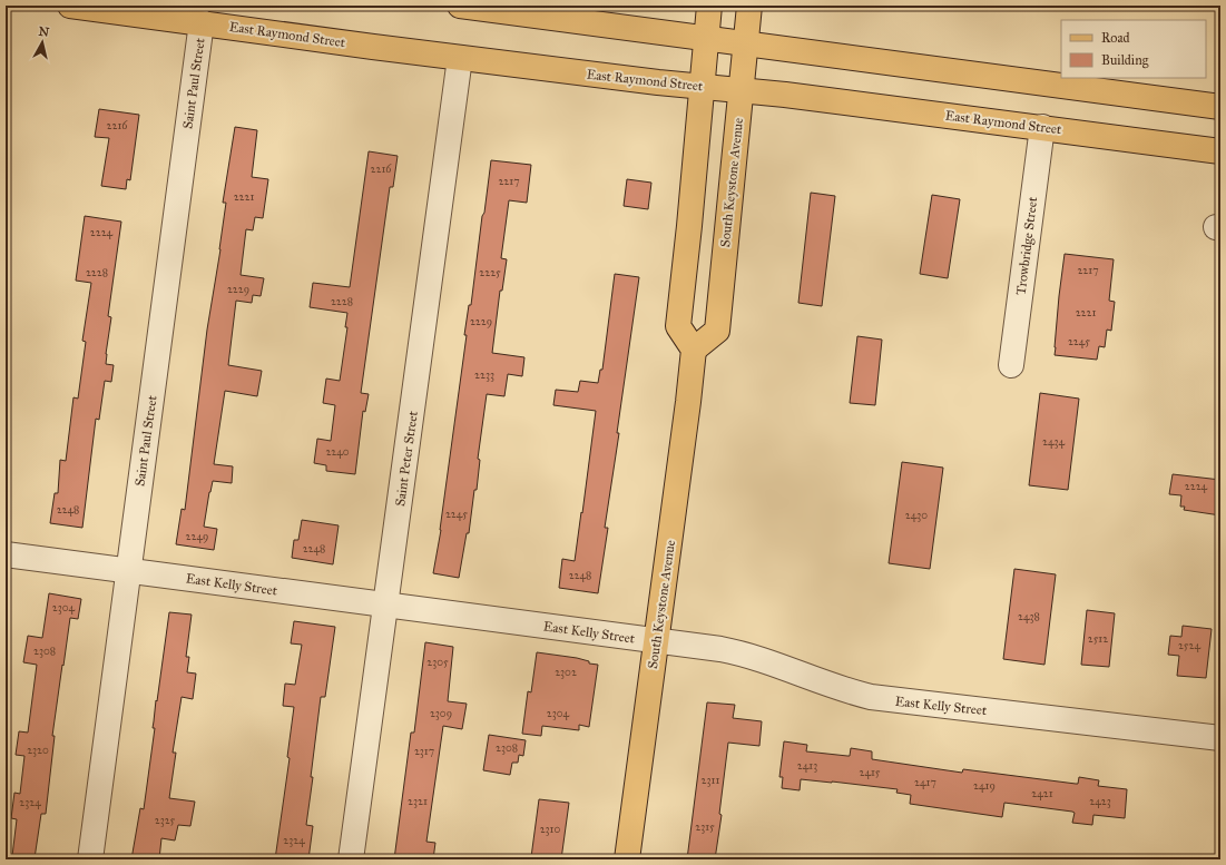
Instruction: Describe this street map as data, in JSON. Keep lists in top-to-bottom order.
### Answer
{
  "streets": {
    "main road": ["East Raymond Street", "South Keystone Avenue"],
    "street": [
      "Saint Paul Street",
      "Trowbridge Street",
      "Saint Peter Street",
      "East Kelly Street"
    ]
  },
  "crossings": [
    ["East Raymond Street", "Saint Paul Street"],
    ["East Raymond Street", "South Keystone Avenue"],
    ["East Raymond Street", "Trowbridge Street"],
    ["East Raymond Street", "Saint Peter Street"],
    ["Saint Paul Street", "East Kelly Street"],
    ["South Keystone Avenue", "East Kelly Street"],
    ["Saint Peter Street", "East Kelly Street"]
  ],
  "house_numbers": [
    "2216",
    "2216",
    "2217",
    "2221",
    "2224",
    "2217",
    "2228",
    "2225",
    "2229",
    "2228",
    "2221",
    "2229",
    "2245",
    "2233",
    "2434",
    "2240",
    "2224",
    "2248",
    "2245",
    "2430",
    "2249",
    "2248",
    "2248",
    "2304",
    "2438",
    "2512",
    "2524",
    "2308",
    "2305",
    "2302",
    "2309",
    "2304",
    "2308",
    "2320",
    "2317",
    "2413",
    "2415",
    "2311",
    "2417",
    "2419",
    "2421",
    "2321",
    "2423",
    "2324",
    "2325",
    "2315",
    "2310",
    "2324"
  ],
  "legend": ["Road", "Building"],
  "north": "top"
}
